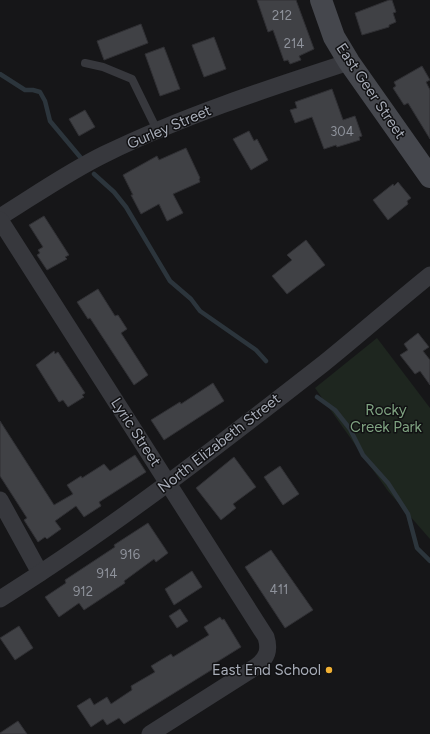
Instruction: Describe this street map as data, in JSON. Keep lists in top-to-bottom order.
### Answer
{
  "streets": {
    "street": [
      "East Geer Street",
      "Gurley Street",
      "Lyric Street",
      "North Elizabeth Street"
    ]
  },
  "crossings": [
    ["East Geer Street", "Gurley Street"],
    ["Lyric Street", "North Elizabeth Street"]
  ],
  "parks": ["Rocky Creek Park"],
  "places": ["East End School"],
  "house_numbers": [
    "212",
    "214",
    "304",
    "916",
    "914",
    "411",
    "912"
  ]
}
